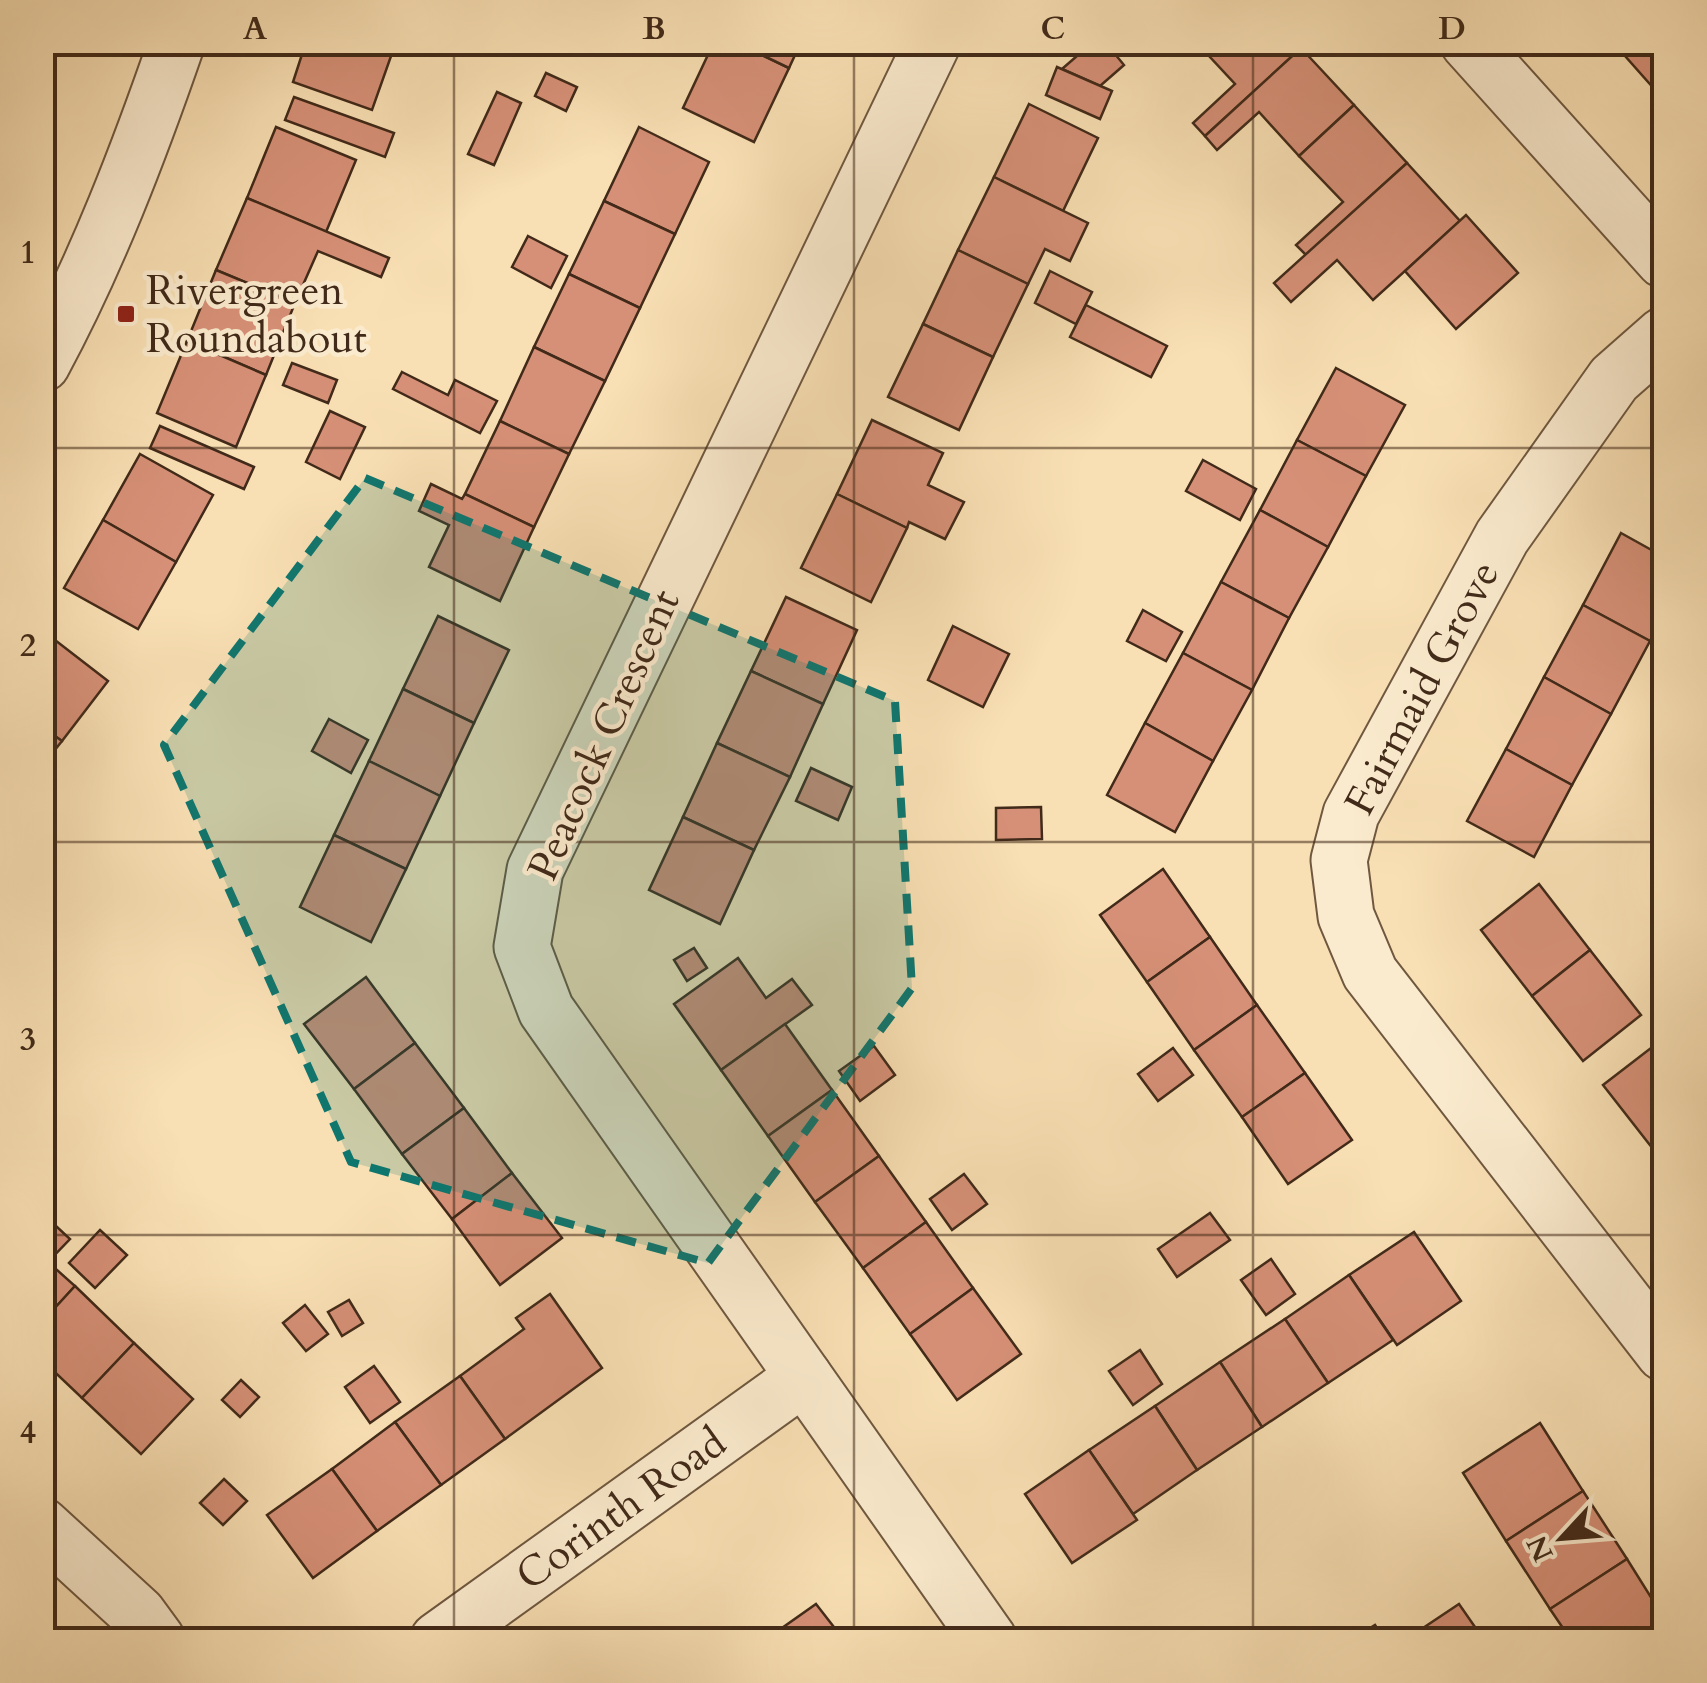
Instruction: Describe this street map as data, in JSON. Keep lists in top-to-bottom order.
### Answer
{
  "streets": {
    "street": ["Fairmaid Grove", "Peacock Crescent", "Corinth Road"]
  },
  "crossings": [
    ["Peacock Crescent", "Corinth Road"]
  ],
  "places": {
    "transit": ["Rivergreen Roundabout"]
  },
  "north": "bottom left",
  "grid": {
    "columns": [
      "A",
      "B",
      "C",
      "D"
    ],
    "rows": [
      "1",
      "2",
      "3",
      "4"
    ]
  }
}
